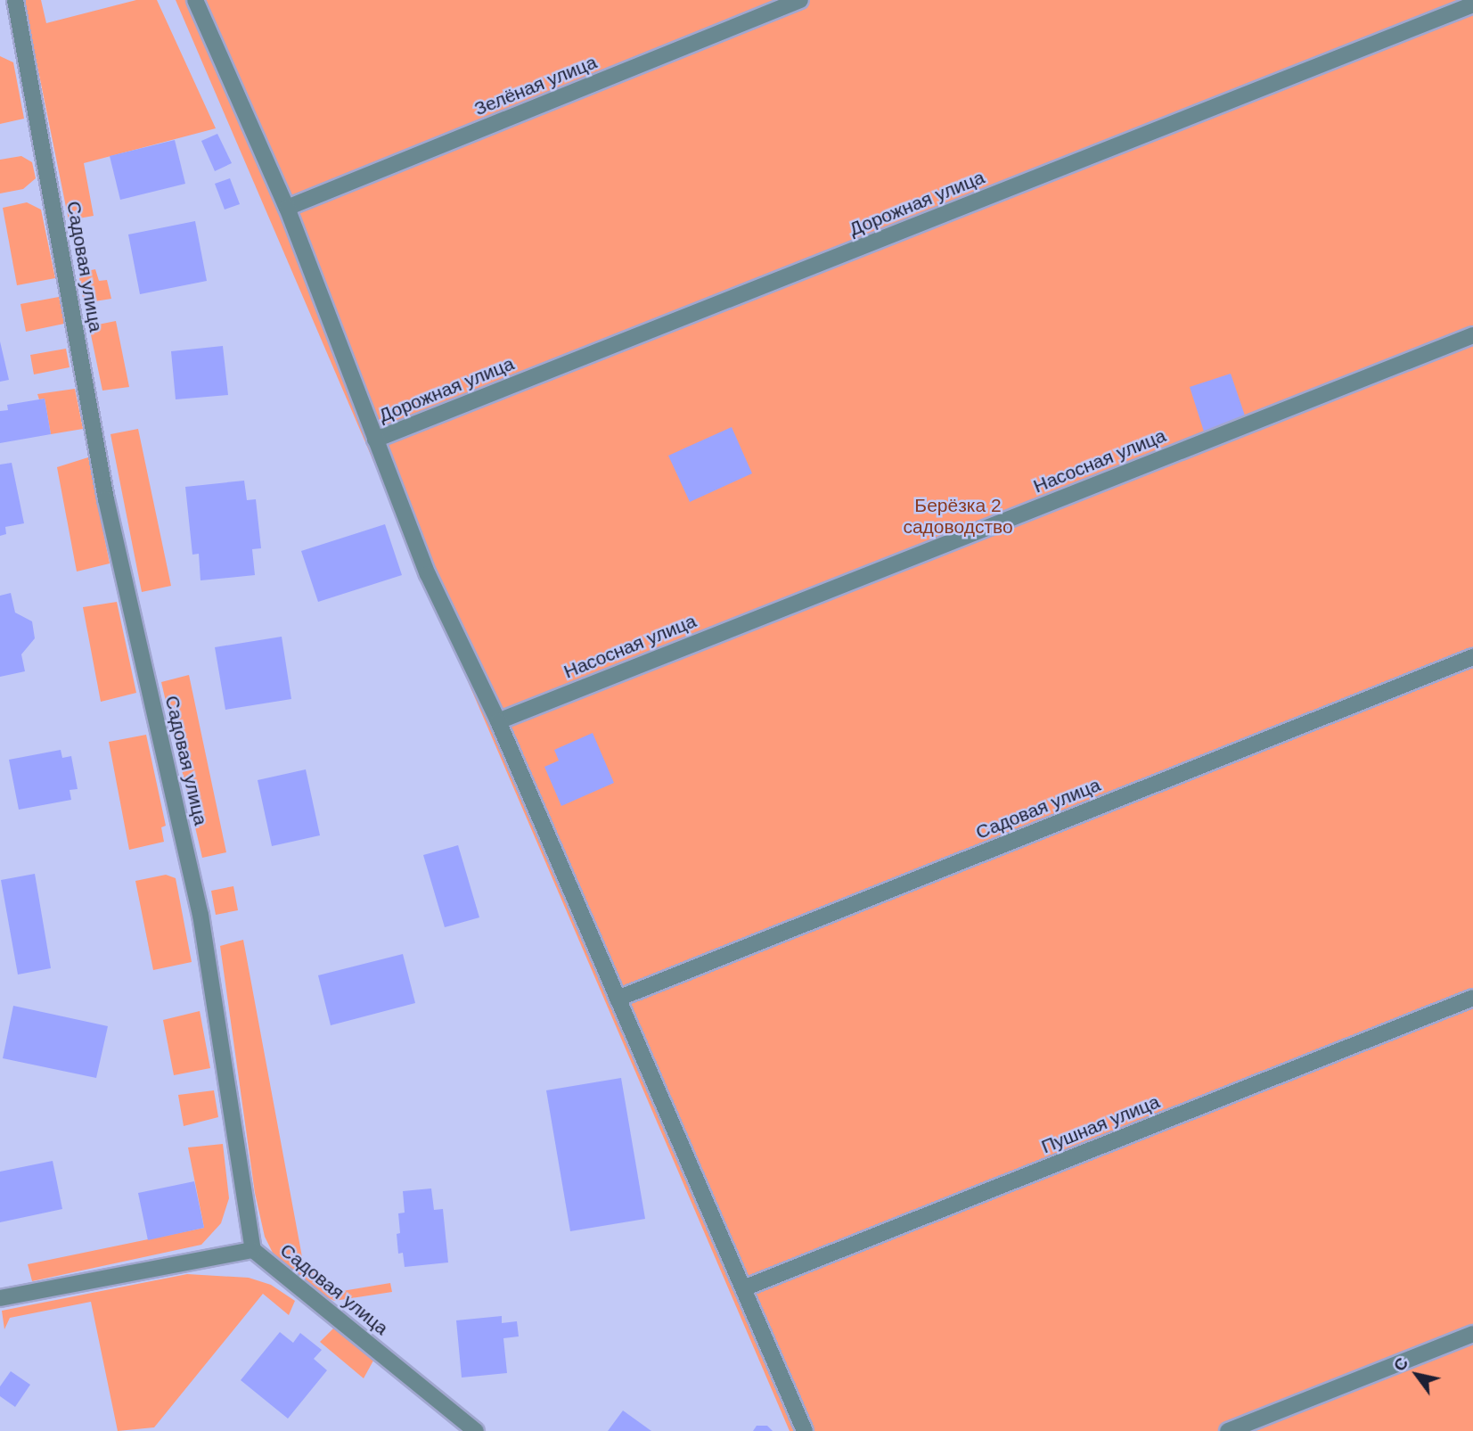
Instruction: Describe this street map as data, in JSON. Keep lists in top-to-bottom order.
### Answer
{
  "streets": {
    "street": [
      "Зелёная улица",
      "Дорожная улица",
      "Садовая улица",
      "Насосная улица",
      "Пушная улица"
    ]
  },
  "parks": ["Берёзка 2 садоводство"],
  "north": "top left"
}
